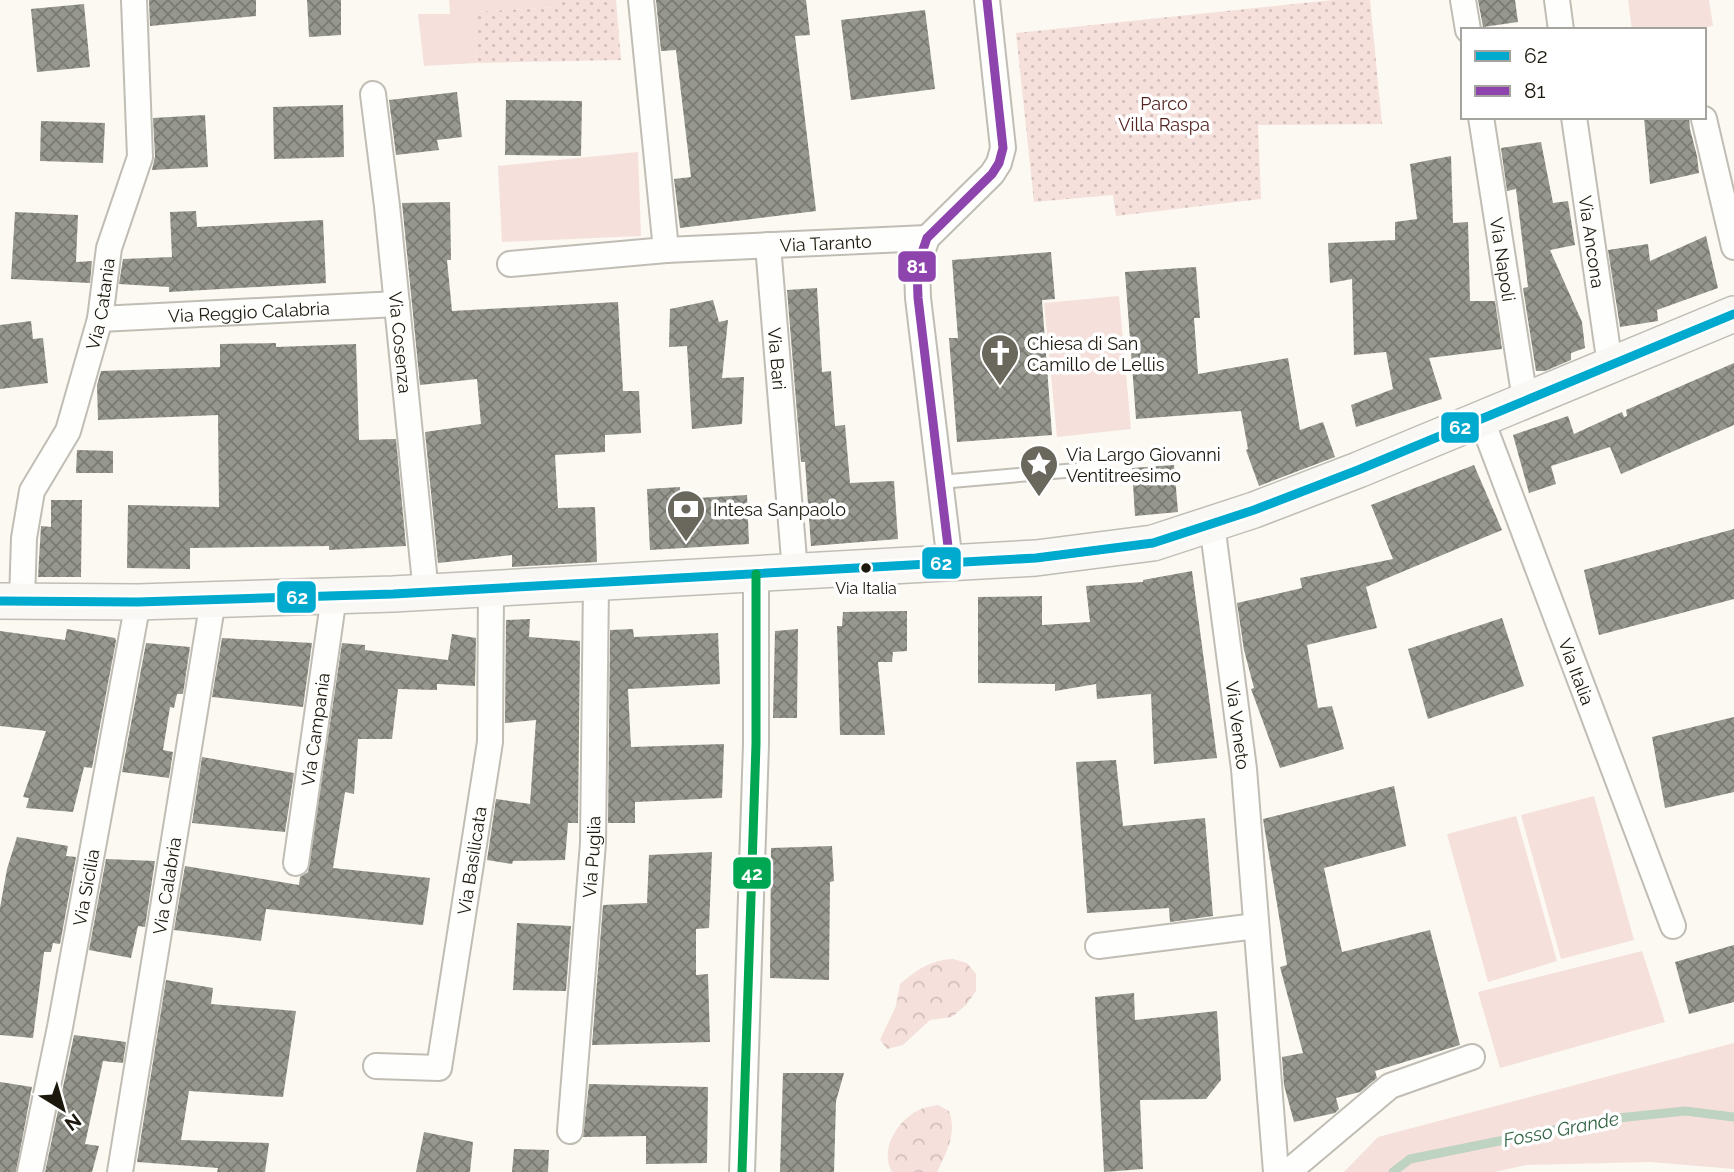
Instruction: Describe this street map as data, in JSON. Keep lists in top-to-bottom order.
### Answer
{
  "streets": {
    "street": [
      "Via Ancona",
      "Via Taranto",
      "Via Napoli",
      "Via Catania",
      "Via Reggio Calabria",
      "Via Cosenza",
      "Via Bari",
      "Via Italia",
      "Via Veneto",
      "Via Campania",
      "Via Puglia",
      "Via Basilicata",
      "Via Calabria",
      "Via Sicilia"
    ]
  },
  "crossings": [
    ["Via Taranto", "Via Bari"],
    ["Via Catania", "Via Reggio Calabria"],
    ["Via Reggio Calabria", "Via Cosenza"]
  ],
  "water": ["Fosso Grande"],
  "parks": ["Parco Villa Raspa"],
  "places": {
    "church": ["Chiesa di San Camillo de Lellis"],
    "place": ["Via Largo Giovanni Ventitreesimo"],
    "bank": ["Intesa Sanpaolo"],
    "other": ["Via Italia"]
  },
  "lines": ["transit line 81", "transit line 62", "transit line 42"],
  "legend": ["62", "81"],
  "north": "bottom right"
}
